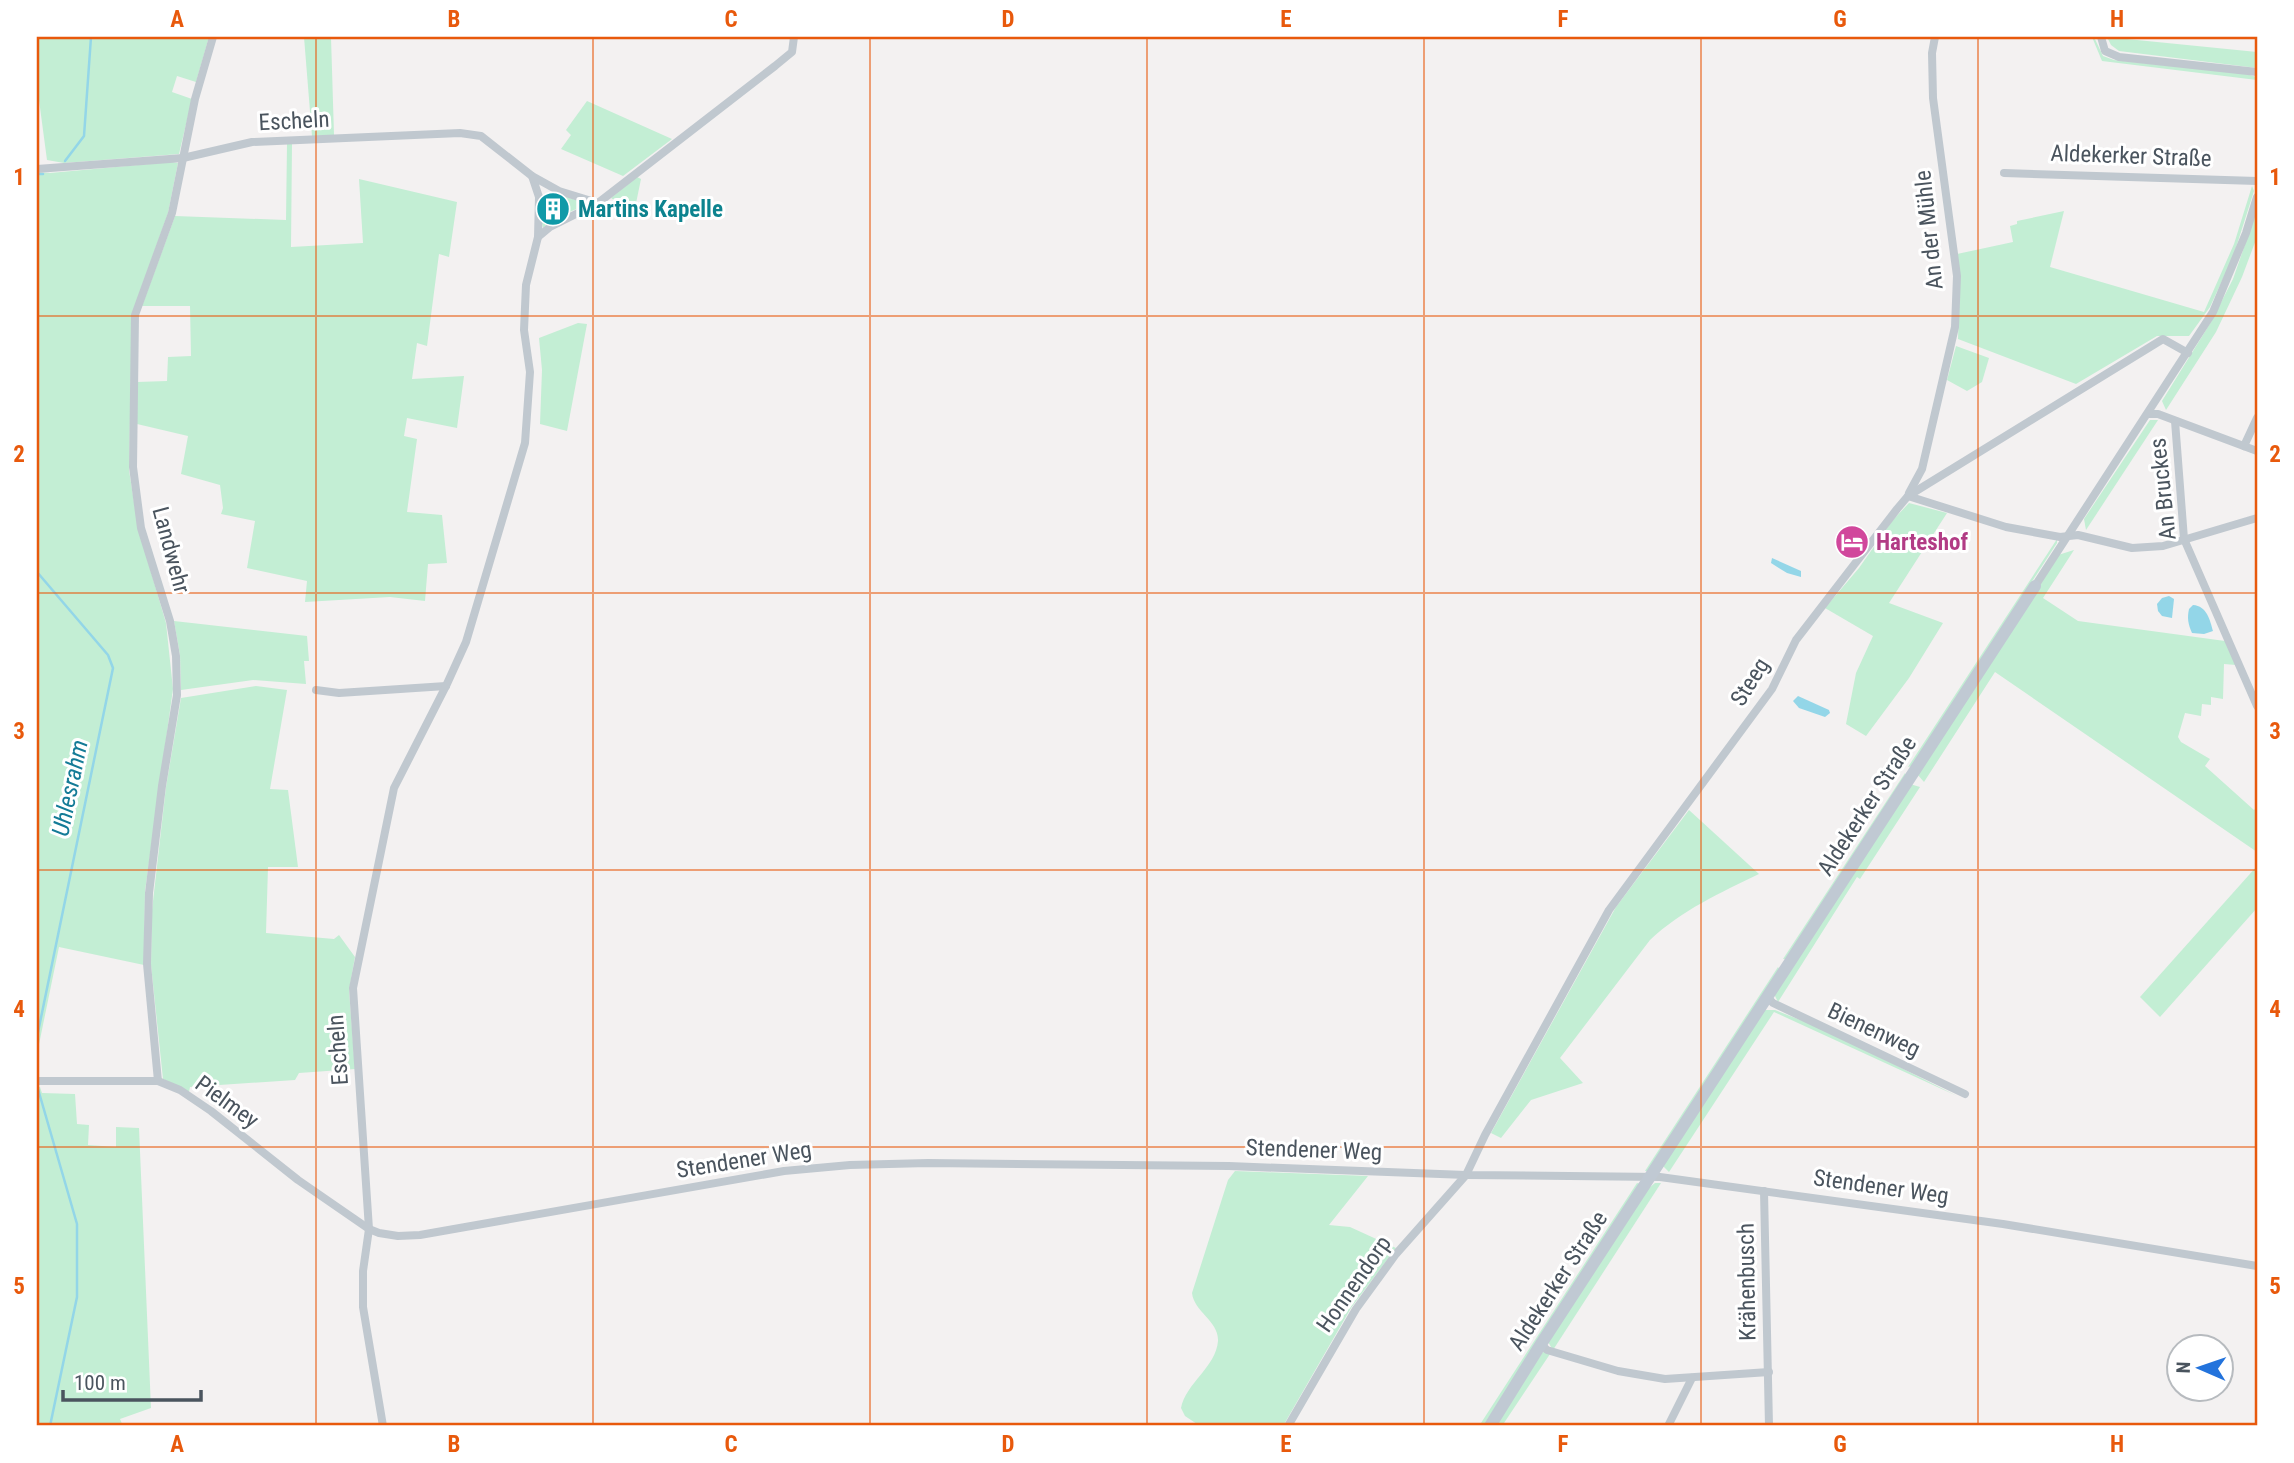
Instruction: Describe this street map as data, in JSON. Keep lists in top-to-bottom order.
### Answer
{
  "streets": {
    "street": [
      "Escheln",
      "Aldekerker Straße",
      "An der Mühle",
      "An Bruckes",
      "Landwehr",
      "Steeg",
      "Bienenweg",
      "Pielmey",
      "Stendener Weg",
      "Krähenbusch",
      "Honnendorp"
    ]
  },
  "crossings": [
    ["Escheln", "Landwehr"],
    ["Escheln", "Pielmey"],
    ["Escheln", "Stendener Weg"],
    ["Aldekerker Straße", "Steeg"],
    ["Aldekerker Straße", "Bienenweg"],
    ["Aldekerker Straße", "Stendener Weg"],
    ["Aldekerker Straße", "Krähenbusch"],
    ["An der Mühle", "Steeg"],
    ["Landwehr", "Pielmey"],
    ["Steeg", "Stendener Weg"],
    ["Steeg", "Honnendorp"],
    ["Pielmey", "Stendener Weg"],
    ["Stendener Weg", "Krähenbusch"],
    ["Stendener Weg", "Honnendorp"]
  ],
  "water": ["Uhlesrahm"],
  "places": {
    "building": ["Martins Kapelle"],
    "hotel": ["Harteshof"]
  },
  "scale_bar": "100 m",
  "north": "left",
  "grid": {
    "columns": [
      "A",
      "B",
      "C",
      "D",
      "E",
      "F",
      "G",
      "H"
    ],
    "rows": [
      "1",
      "2",
      "3",
      "4",
      "5"
    ]
  }
}
